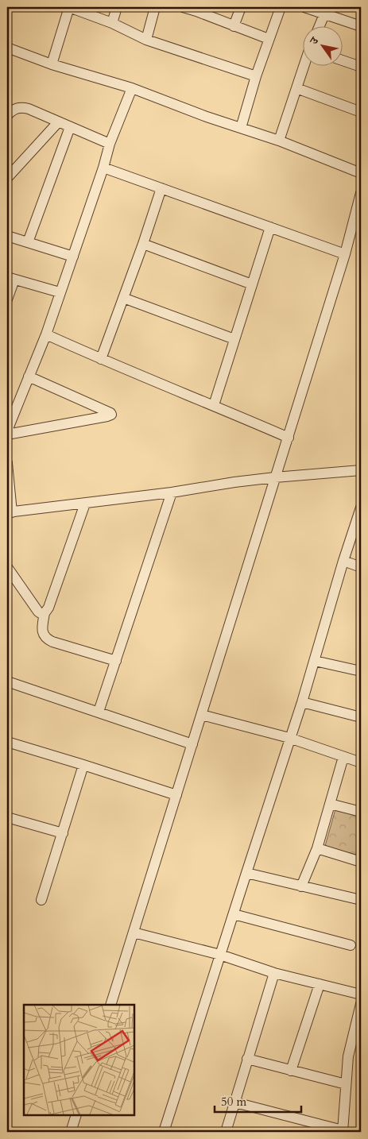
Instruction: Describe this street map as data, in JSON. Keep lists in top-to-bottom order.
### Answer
{
  "scale_bar": "50 m",
  "north": "top left"
}
